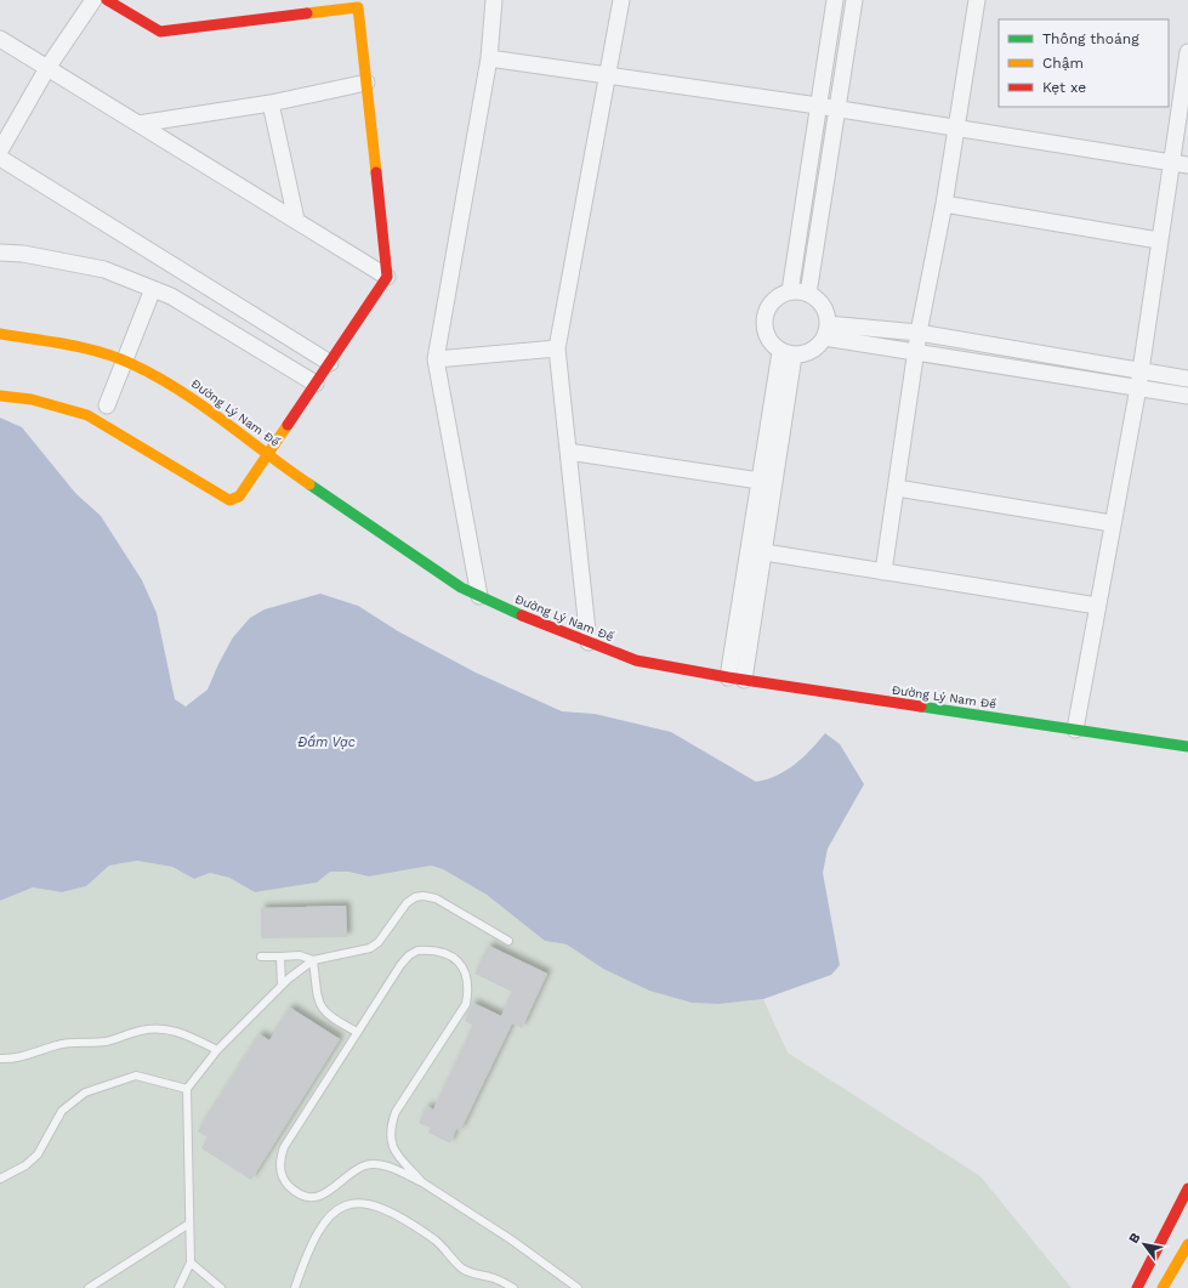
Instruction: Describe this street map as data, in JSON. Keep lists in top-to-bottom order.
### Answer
{
  "streets": {
    "street": ["Đường Lý Nam Đế"]
  },
  "water": ["Đầm Vạc"],
  "legend": ["Thông thoáng", "Chậm", "Kẹt xe"],
  "north": "top left"
}
